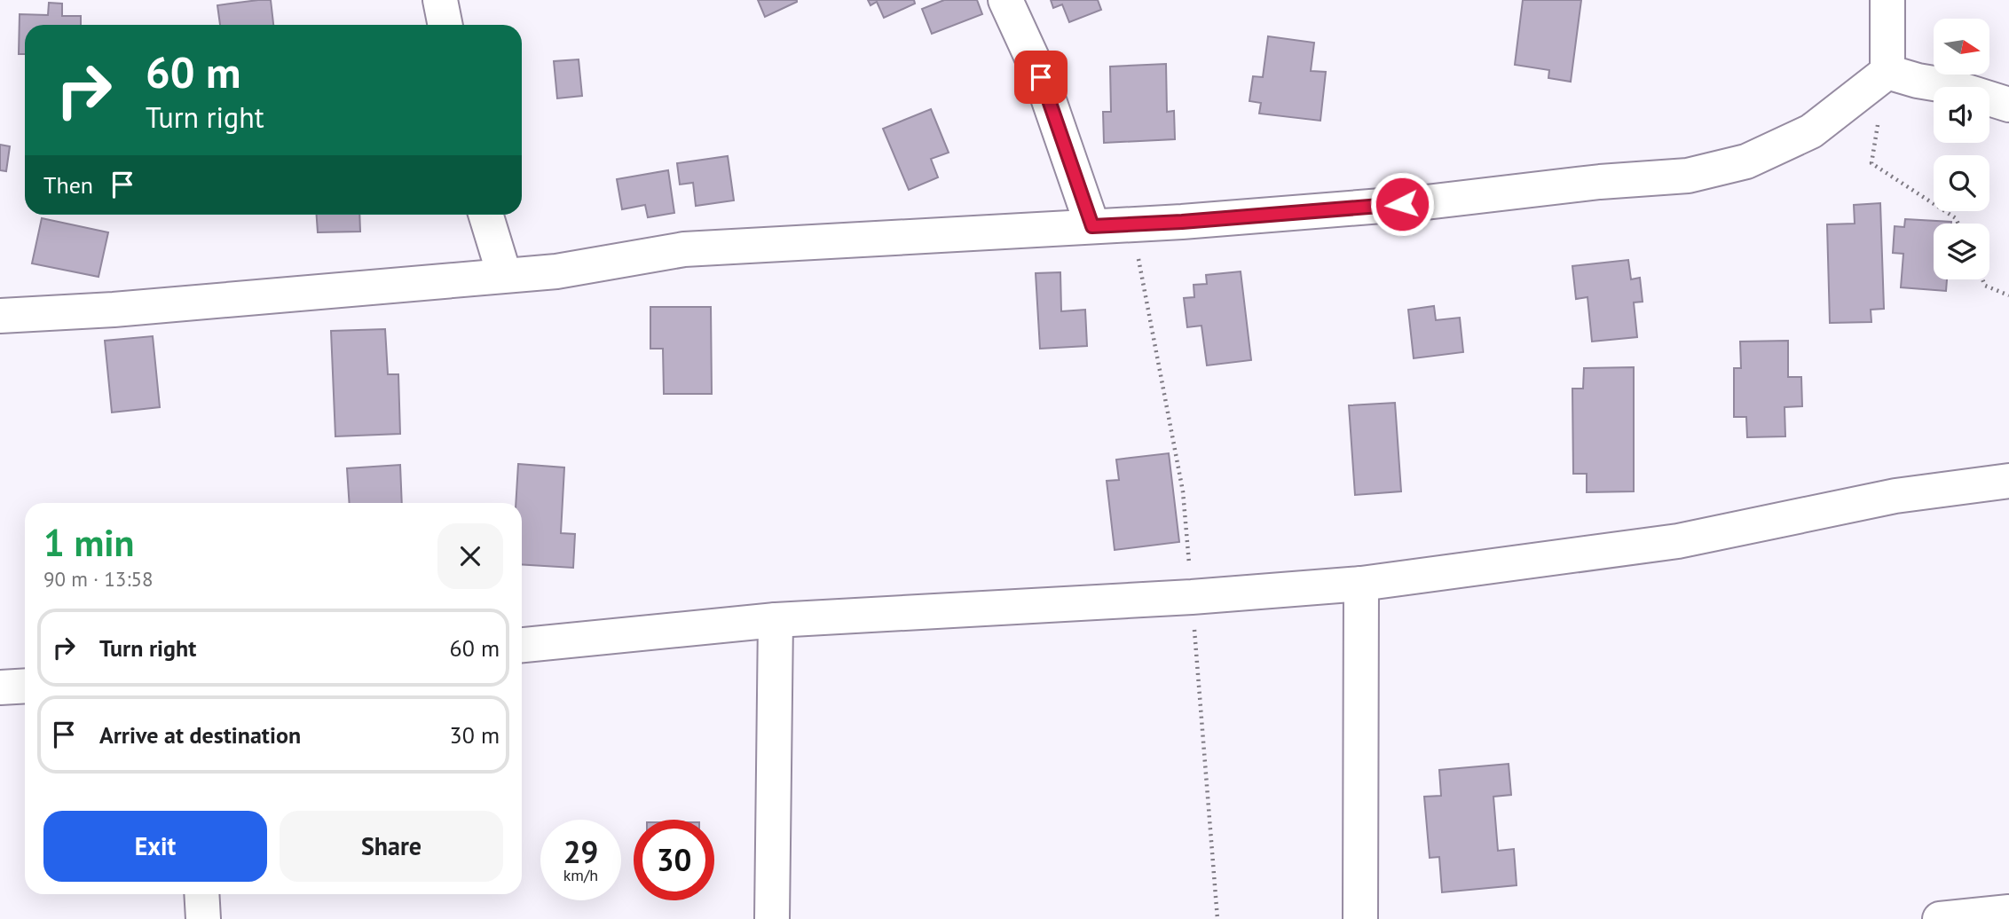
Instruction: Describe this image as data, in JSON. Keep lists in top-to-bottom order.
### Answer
{
  "north": "right",
  "page": {
    "turn": ["60 m", "Turn right"],
    "then": "Then",
    "heading": ["1 min", "90 m · 13:58"],
    "list": [
      {
        "name": "Turn right",
        "value": "60 m"
      },
      {
        "name": "Arrive at destination",
        "value": "30 m"
      }
    ],
    "buttons": ["Exit", "Share"],
    "speed": "29 km/h",
    "limit": "30"
  }
}
